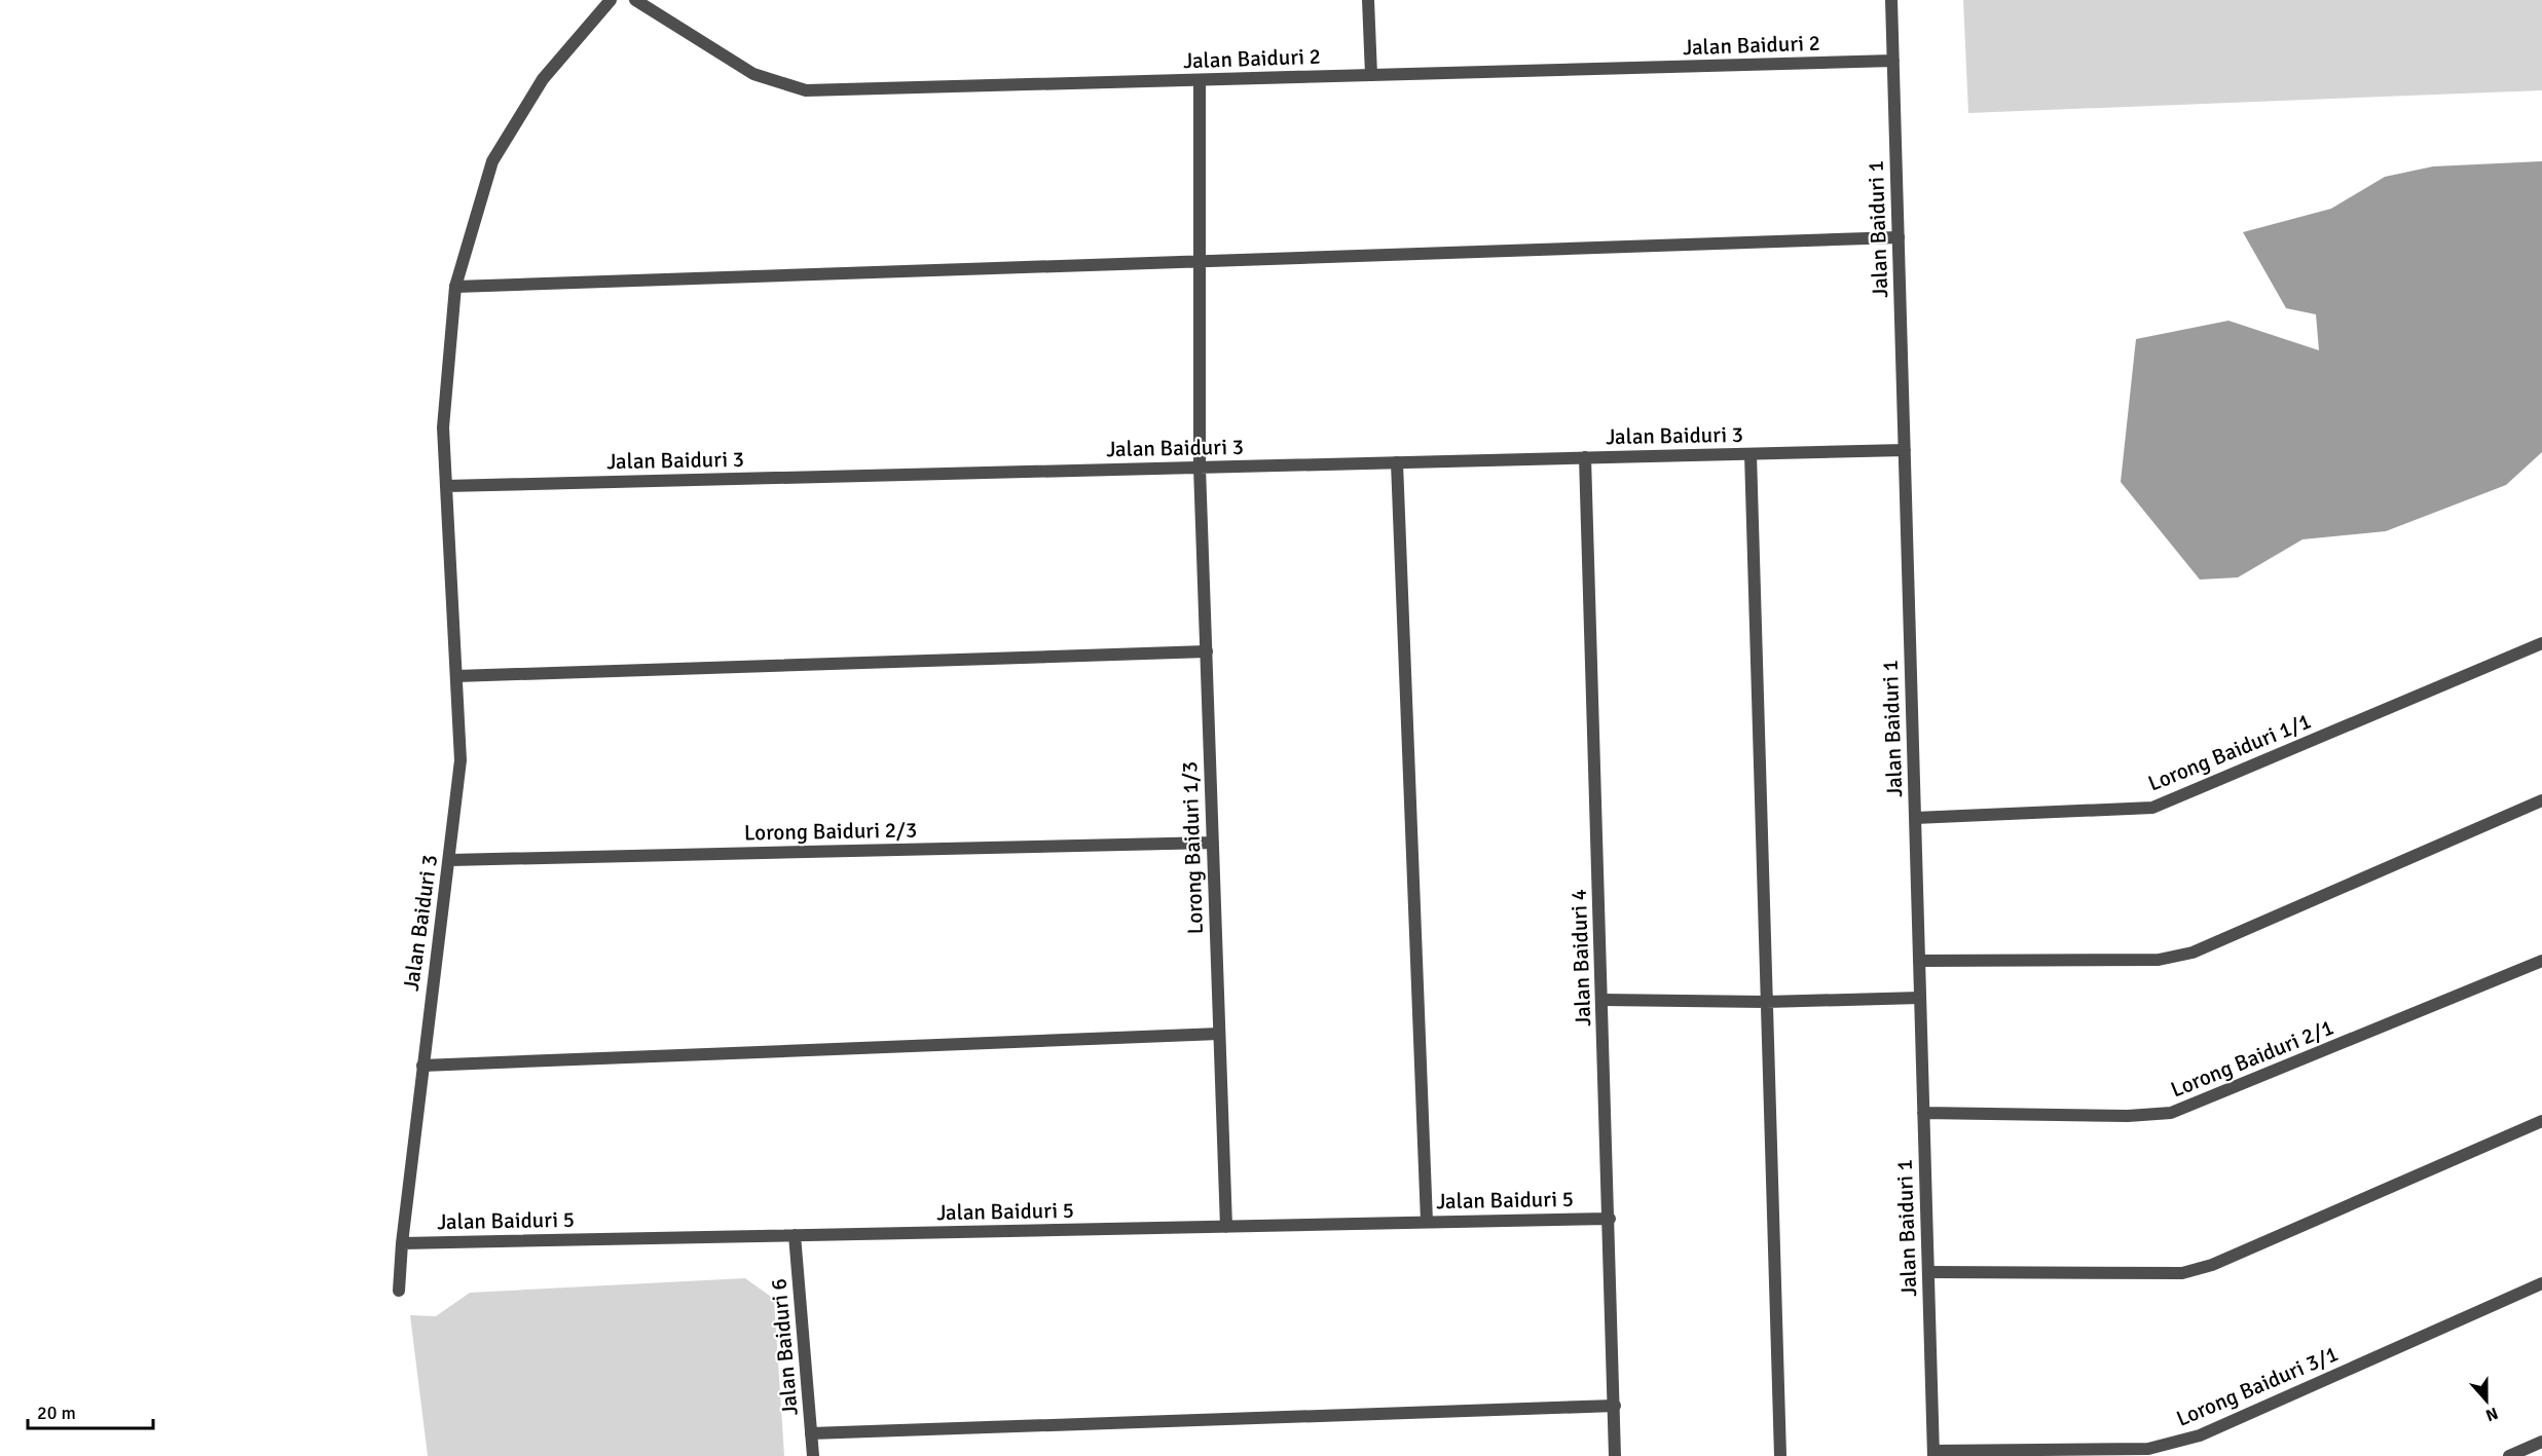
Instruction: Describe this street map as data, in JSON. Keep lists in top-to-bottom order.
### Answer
{
  "streets": {
    "street": [
      "Jalan Baiduri 2",
      "Jalan Baiduri 1",
      "Jalan Baiduri 3",
      "Lorong Baiduri 1/1",
      "Lorong Baiduri 2/3",
      "Lorong Baiduri 1/3",
      "Jalan Baiduri 4",
      "Lorong Baiduri 2/1",
      "Jalan Baiduri 5",
      "Jalan Baiduri 6",
      "Lorong Baiduri 3/1"
    ]
  },
  "crossings": [
    ["Jalan Baiduri 2", "Jalan Baiduri 1"],
    ["Jalan Baiduri 2", "Lorong Baiduri 1/3"],
    ["Jalan Baiduri 1", "Jalan Baiduri 3"],
    ["Jalan Baiduri 1", "Lorong Baiduri 1/1"],
    ["Jalan Baiduri 1", "Lorong Baiduri 2/1"],
    ["Jalan Baiduri 1", "Lorong Baiduri 3/1"],
    ["Jalan Baiduri 3", "Lorong Baiduri 2/3"],
    ["Jalan Baiduri 3", "Lorong Baiduri 1/3"],
    ["Jalan Baiduri 3", "Jalan Baiduri 4"],
    ["Jalan Baiduri 3", "Jalan Baiduri 5"],
    ["Lorong Baiduri 2/3", "Lorong Baiduri 1/3"],
    ["Lorong Baiduri 1/3", "Jalan Baiduri 5"],
    ["Jalan Baiduri 4", "Jalan Baiduri 5"],
    ["Jalan Baiduri 5", "Jalan Baiduri 6"]
  ],
  "scale_bar": "20 m",
  "north": "bottom"
}
